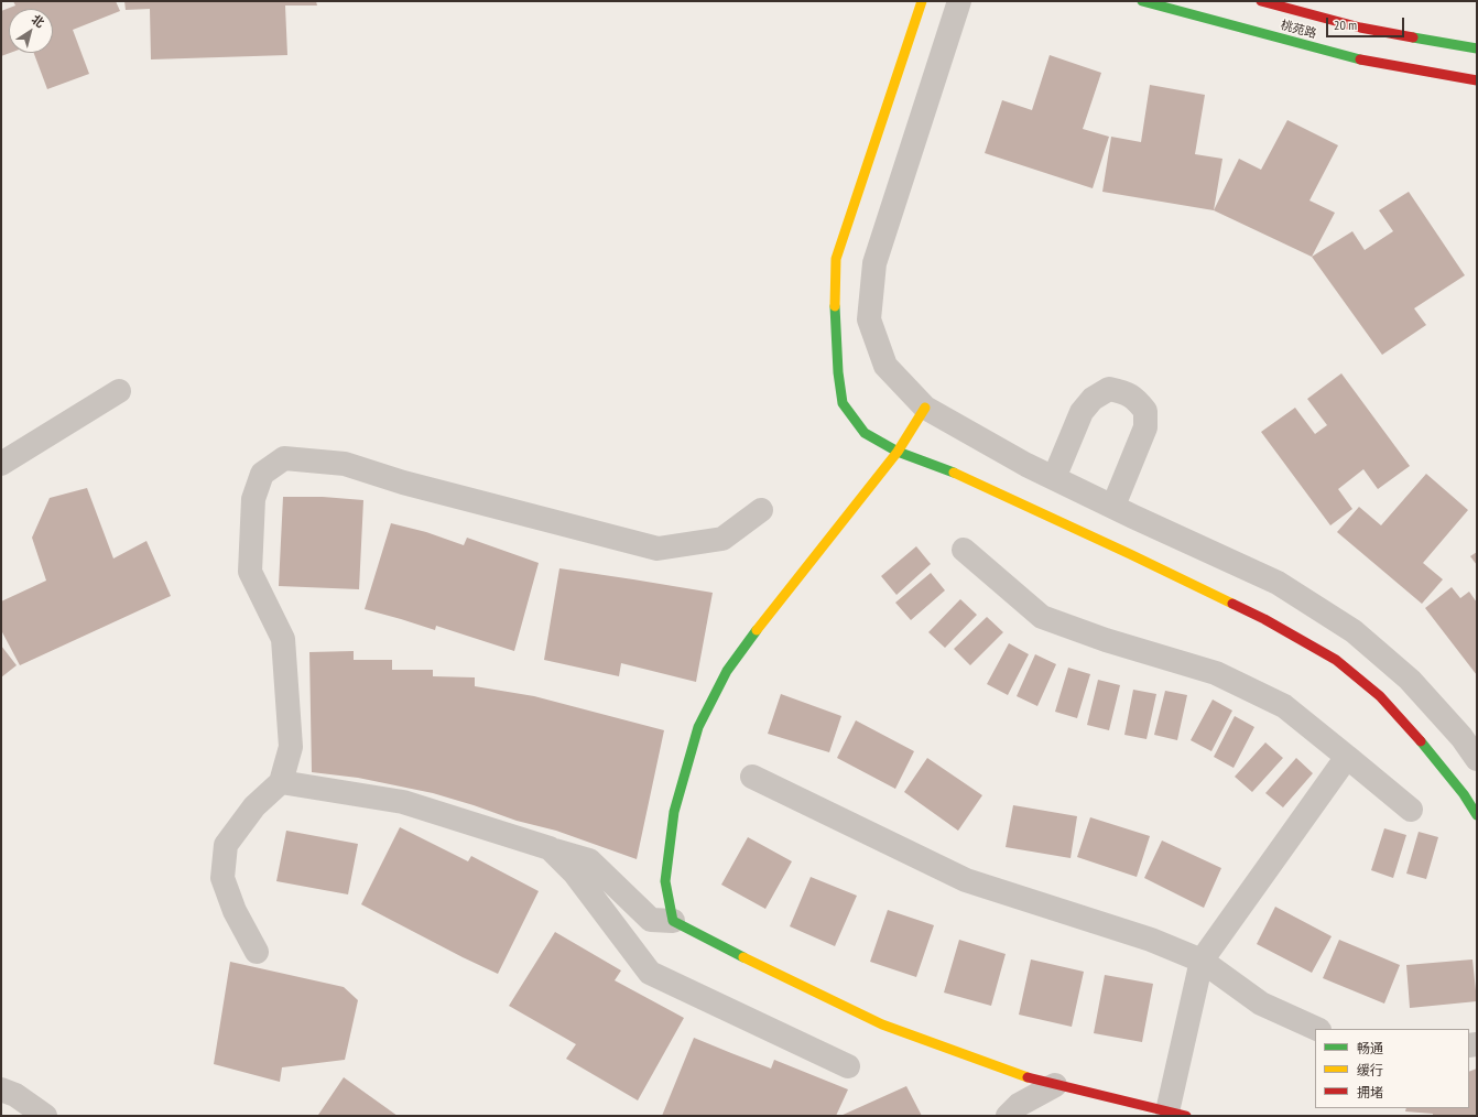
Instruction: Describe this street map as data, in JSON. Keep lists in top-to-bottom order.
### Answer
{
  "streets": {
    "street": ["桃苑路"]
  },
  "legend": ["畅通", "缓行", "拥堵"],
  "scale_bar": "20 m",
  "north": "top right"
}
